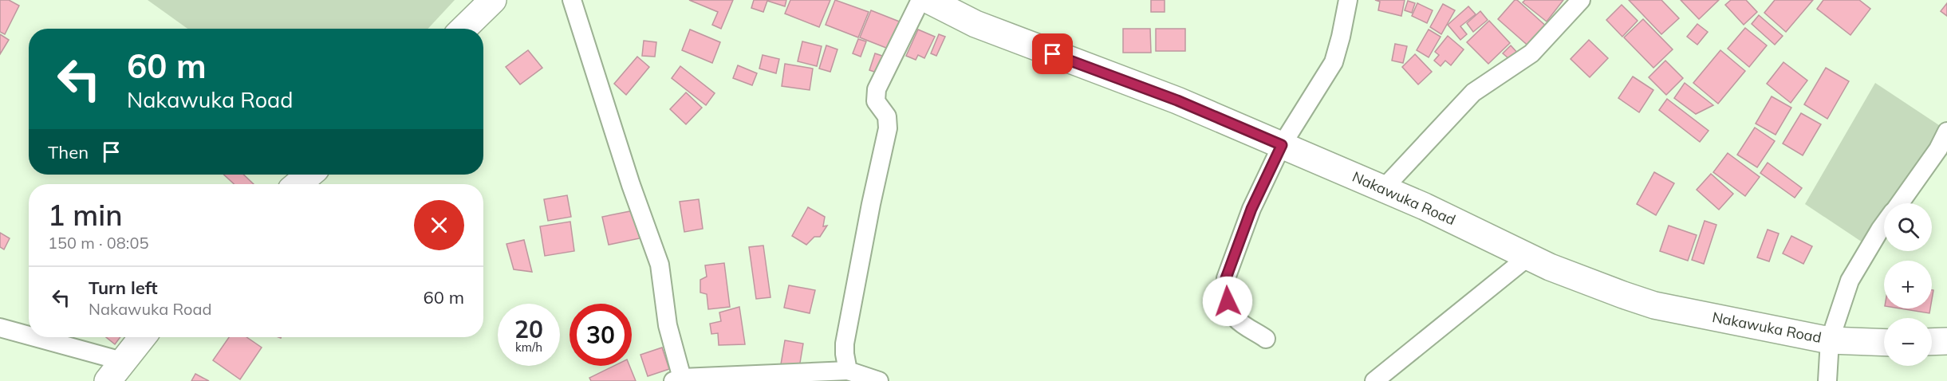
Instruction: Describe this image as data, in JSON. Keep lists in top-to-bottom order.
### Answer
{
  "streets": {
    "main road": ["Nakawuka Road"]
  },
  "page": {
    "turn": ["60 m", "Nakawuka Road"],
    "then": "Then",
    "heading": ["1 min", "150 m · 08:05"],
    "map_buttons": ["+", "−"],
    "list": [
      {
        "name": "Turn left",
        "note": "Nakawuka Road",
        "value": "60 m"
      }
    ],
    "speed": "20 km/h",
    "limit": "30"
  }
}
